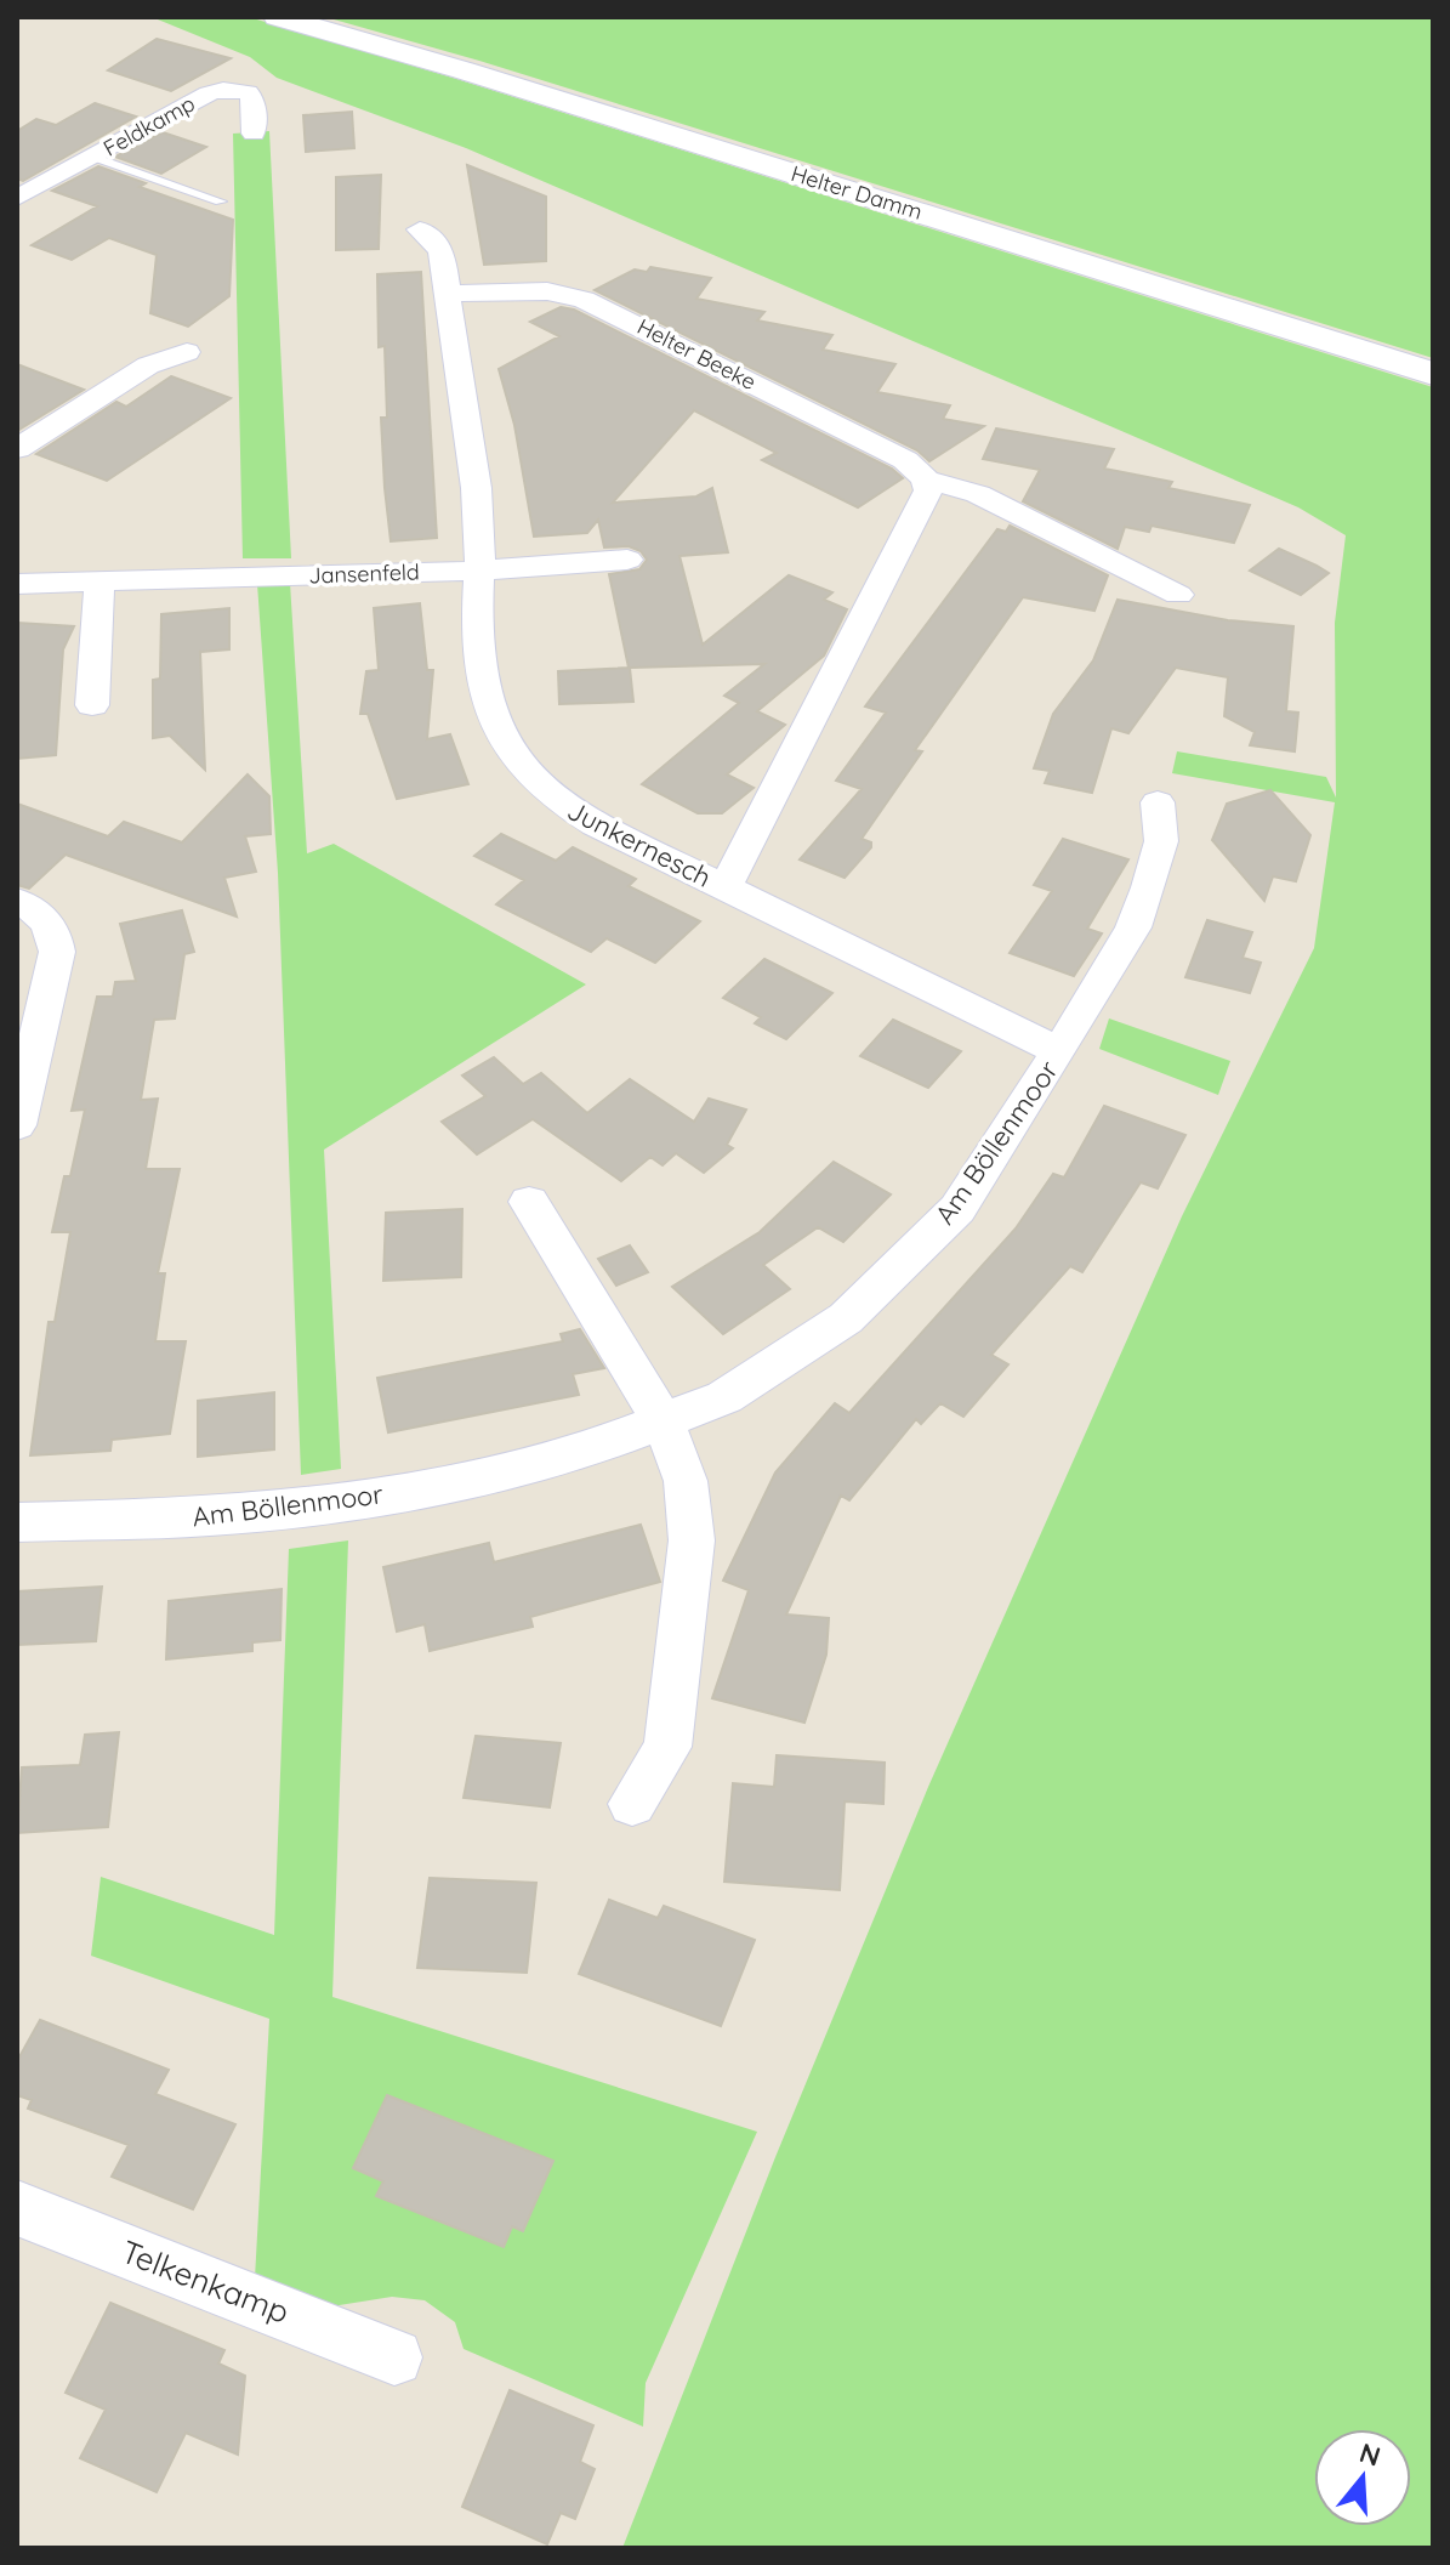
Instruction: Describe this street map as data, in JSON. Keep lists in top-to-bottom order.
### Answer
{
  "streets": {
    "street": [
      "Feldkamp",
      "Helter Damm",
      "Helter Beeke",
      "Jansenfeld",
      "Junkernesch",
      "Am Böllenmoor",
      "Telkenkamp"
    ]
  },
  "crossings": [
    ["Helter Beeke", "Junkernesch"],
    ["Jansenfeld", "Junkernesch"],
    ["Junkernesch", "Am Böllenmoor"]
  ],
  "north": "top"
}
